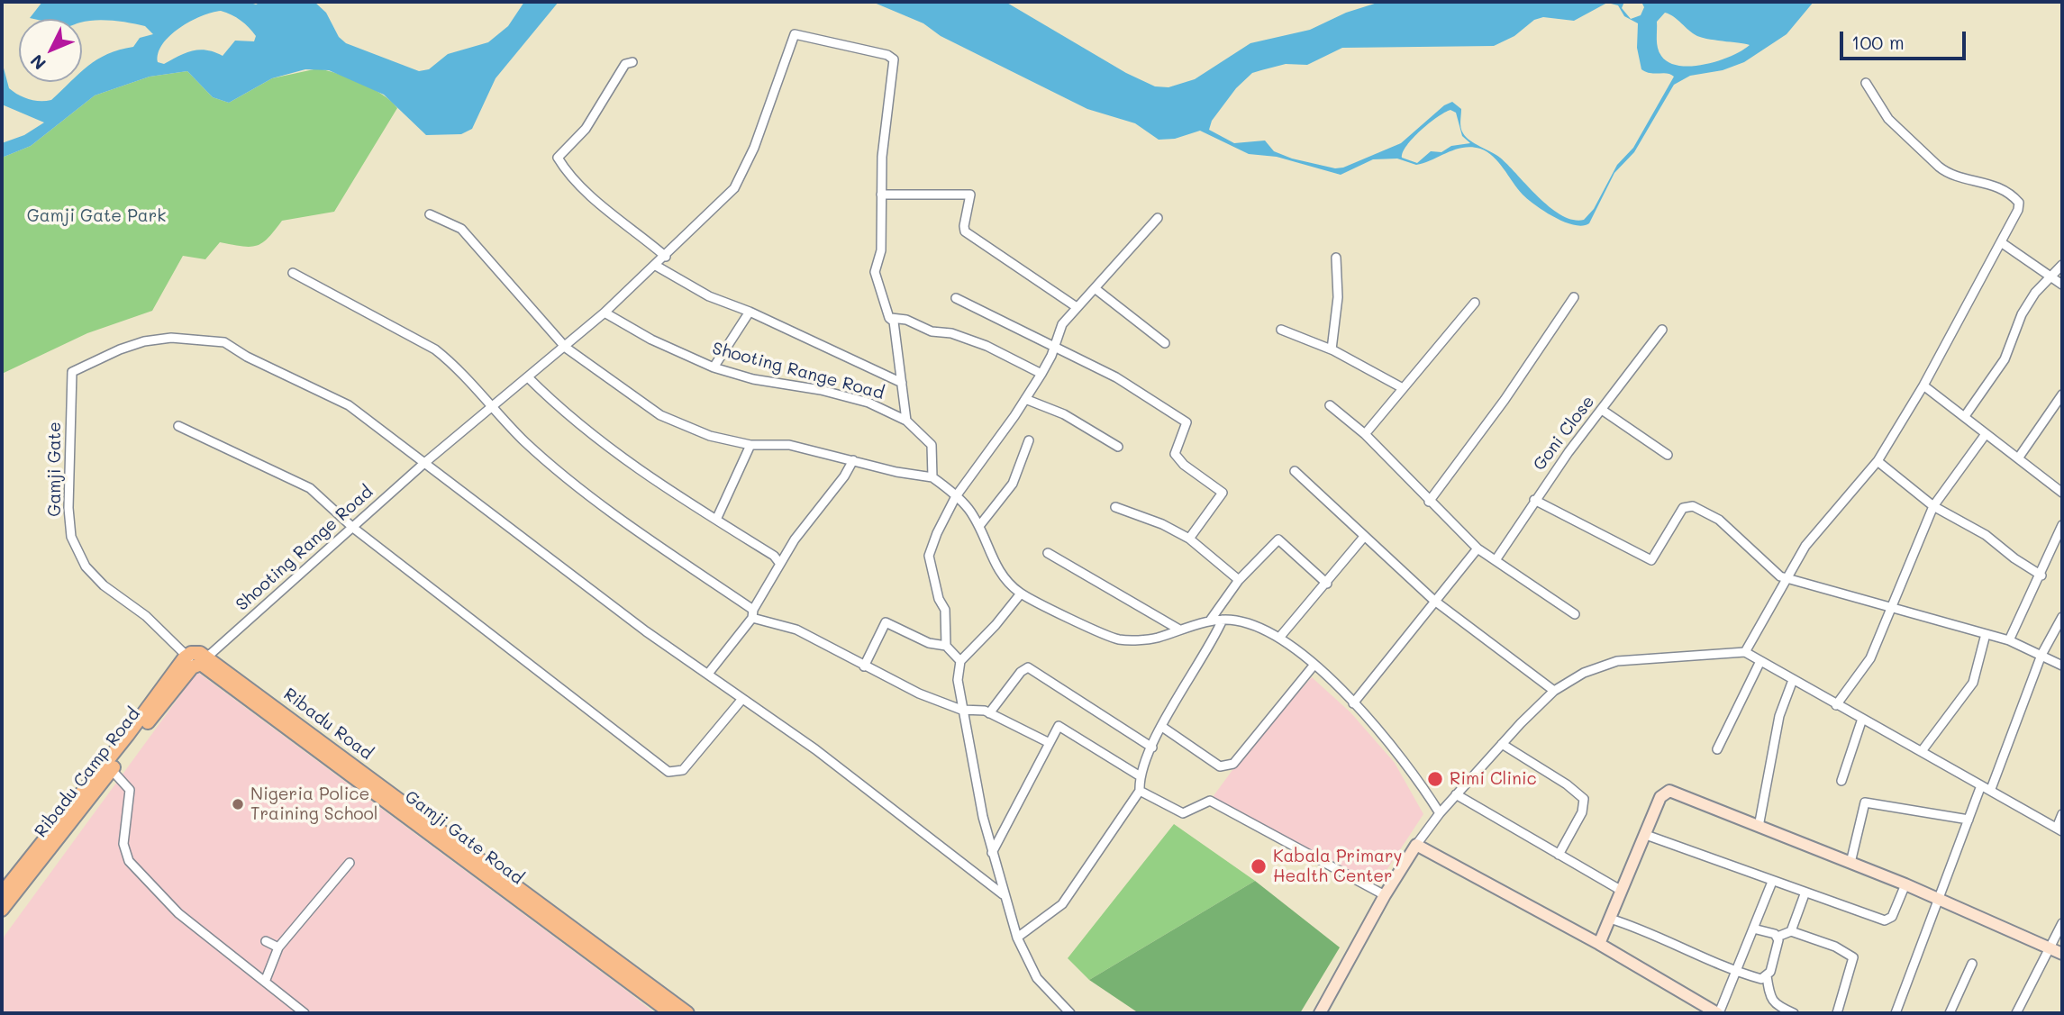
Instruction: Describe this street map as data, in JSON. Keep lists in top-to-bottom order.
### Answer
{
  "streets": {
    "main road": ["Ribadu Camp Road", "Gamji Gate Road"],
    "street": ["Shooting Range Road", "Goni Close", "Gamji Gate"]
  },
  "crossings": [
    ["Shooting Range Road", "Gamji Gate"],
    ["Shooting Range Road", "Ribadu Camp Road"],
    ["Shooting Range Road", "Gamji Gate Road"],
    ["Gamji Gate", "Ribadu Camp Road"],
    ["Gamji Gate", "Gamji Gate Road"],
    ["Ribadu Camp Road", "Gamji Gate Road"]
  ],
  "parks": ["Gamji Gate Park"],
  "places": ["Rimi Clinic", "Nigeria Police Training School", "Kabala Primary Health Center"],
  "scale_bar": "100 m",
  "north": "bottom left"
}
